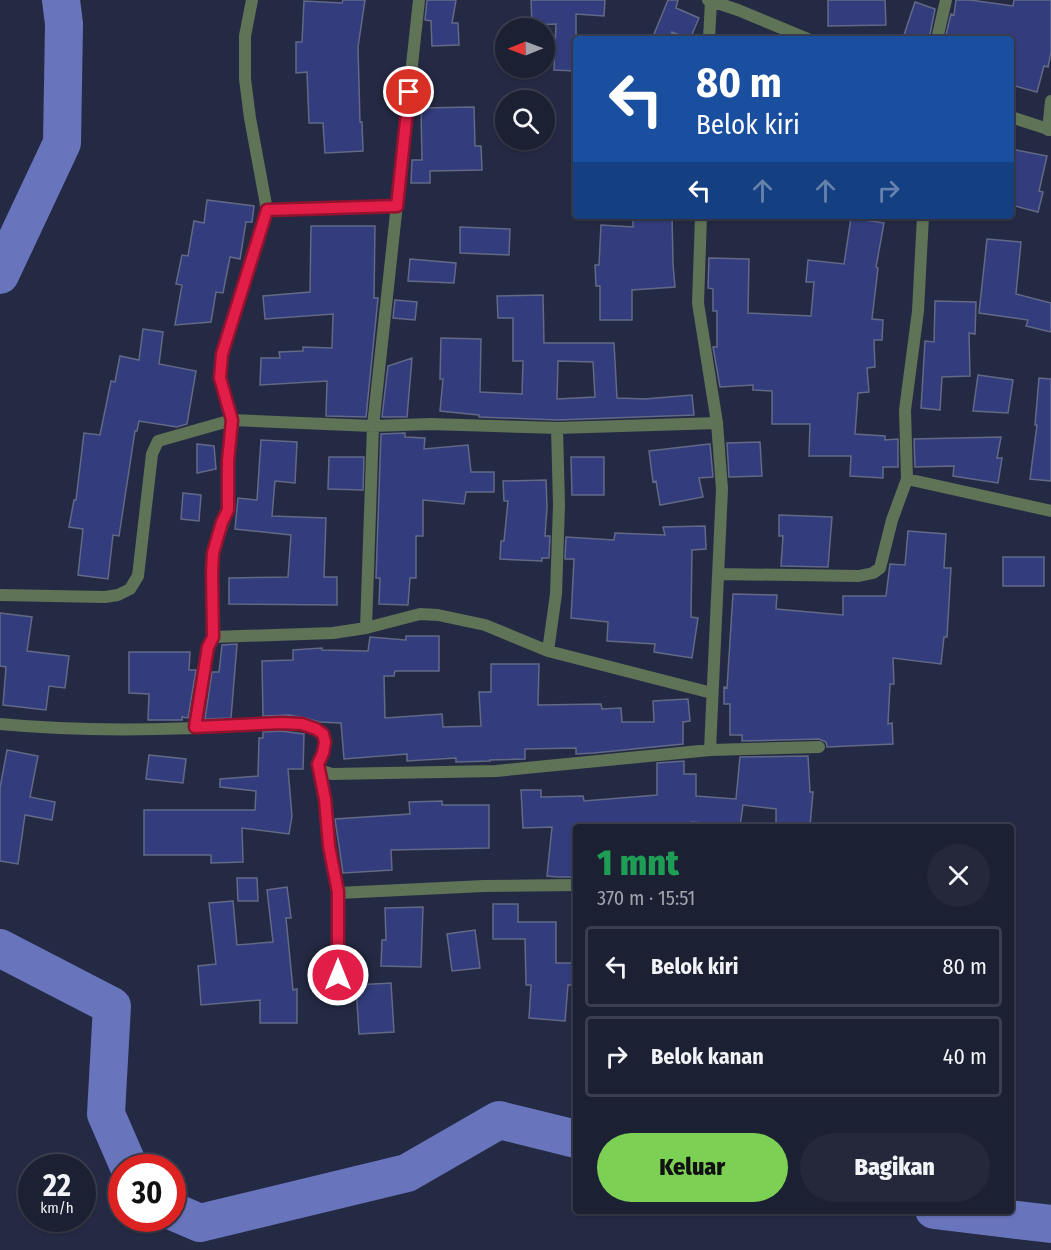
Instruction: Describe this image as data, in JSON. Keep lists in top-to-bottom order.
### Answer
{
  "north": "left",
  "page": {
    "turn": ["80 m", "Belok kiri"],
    "heading": ["1 mnt", "370 m · 15:51"],
    "list": [
      {
        "name": "Belok kiri",
        "value": "80 m"
      },
      {
        "name": "Belok kanan",
        "value": "40 m"
      }
    ],
    "buttons": ["Keluar", "Bagikan"],
    "speed": "22 km/h",
    "limit": "30"
  }
}
